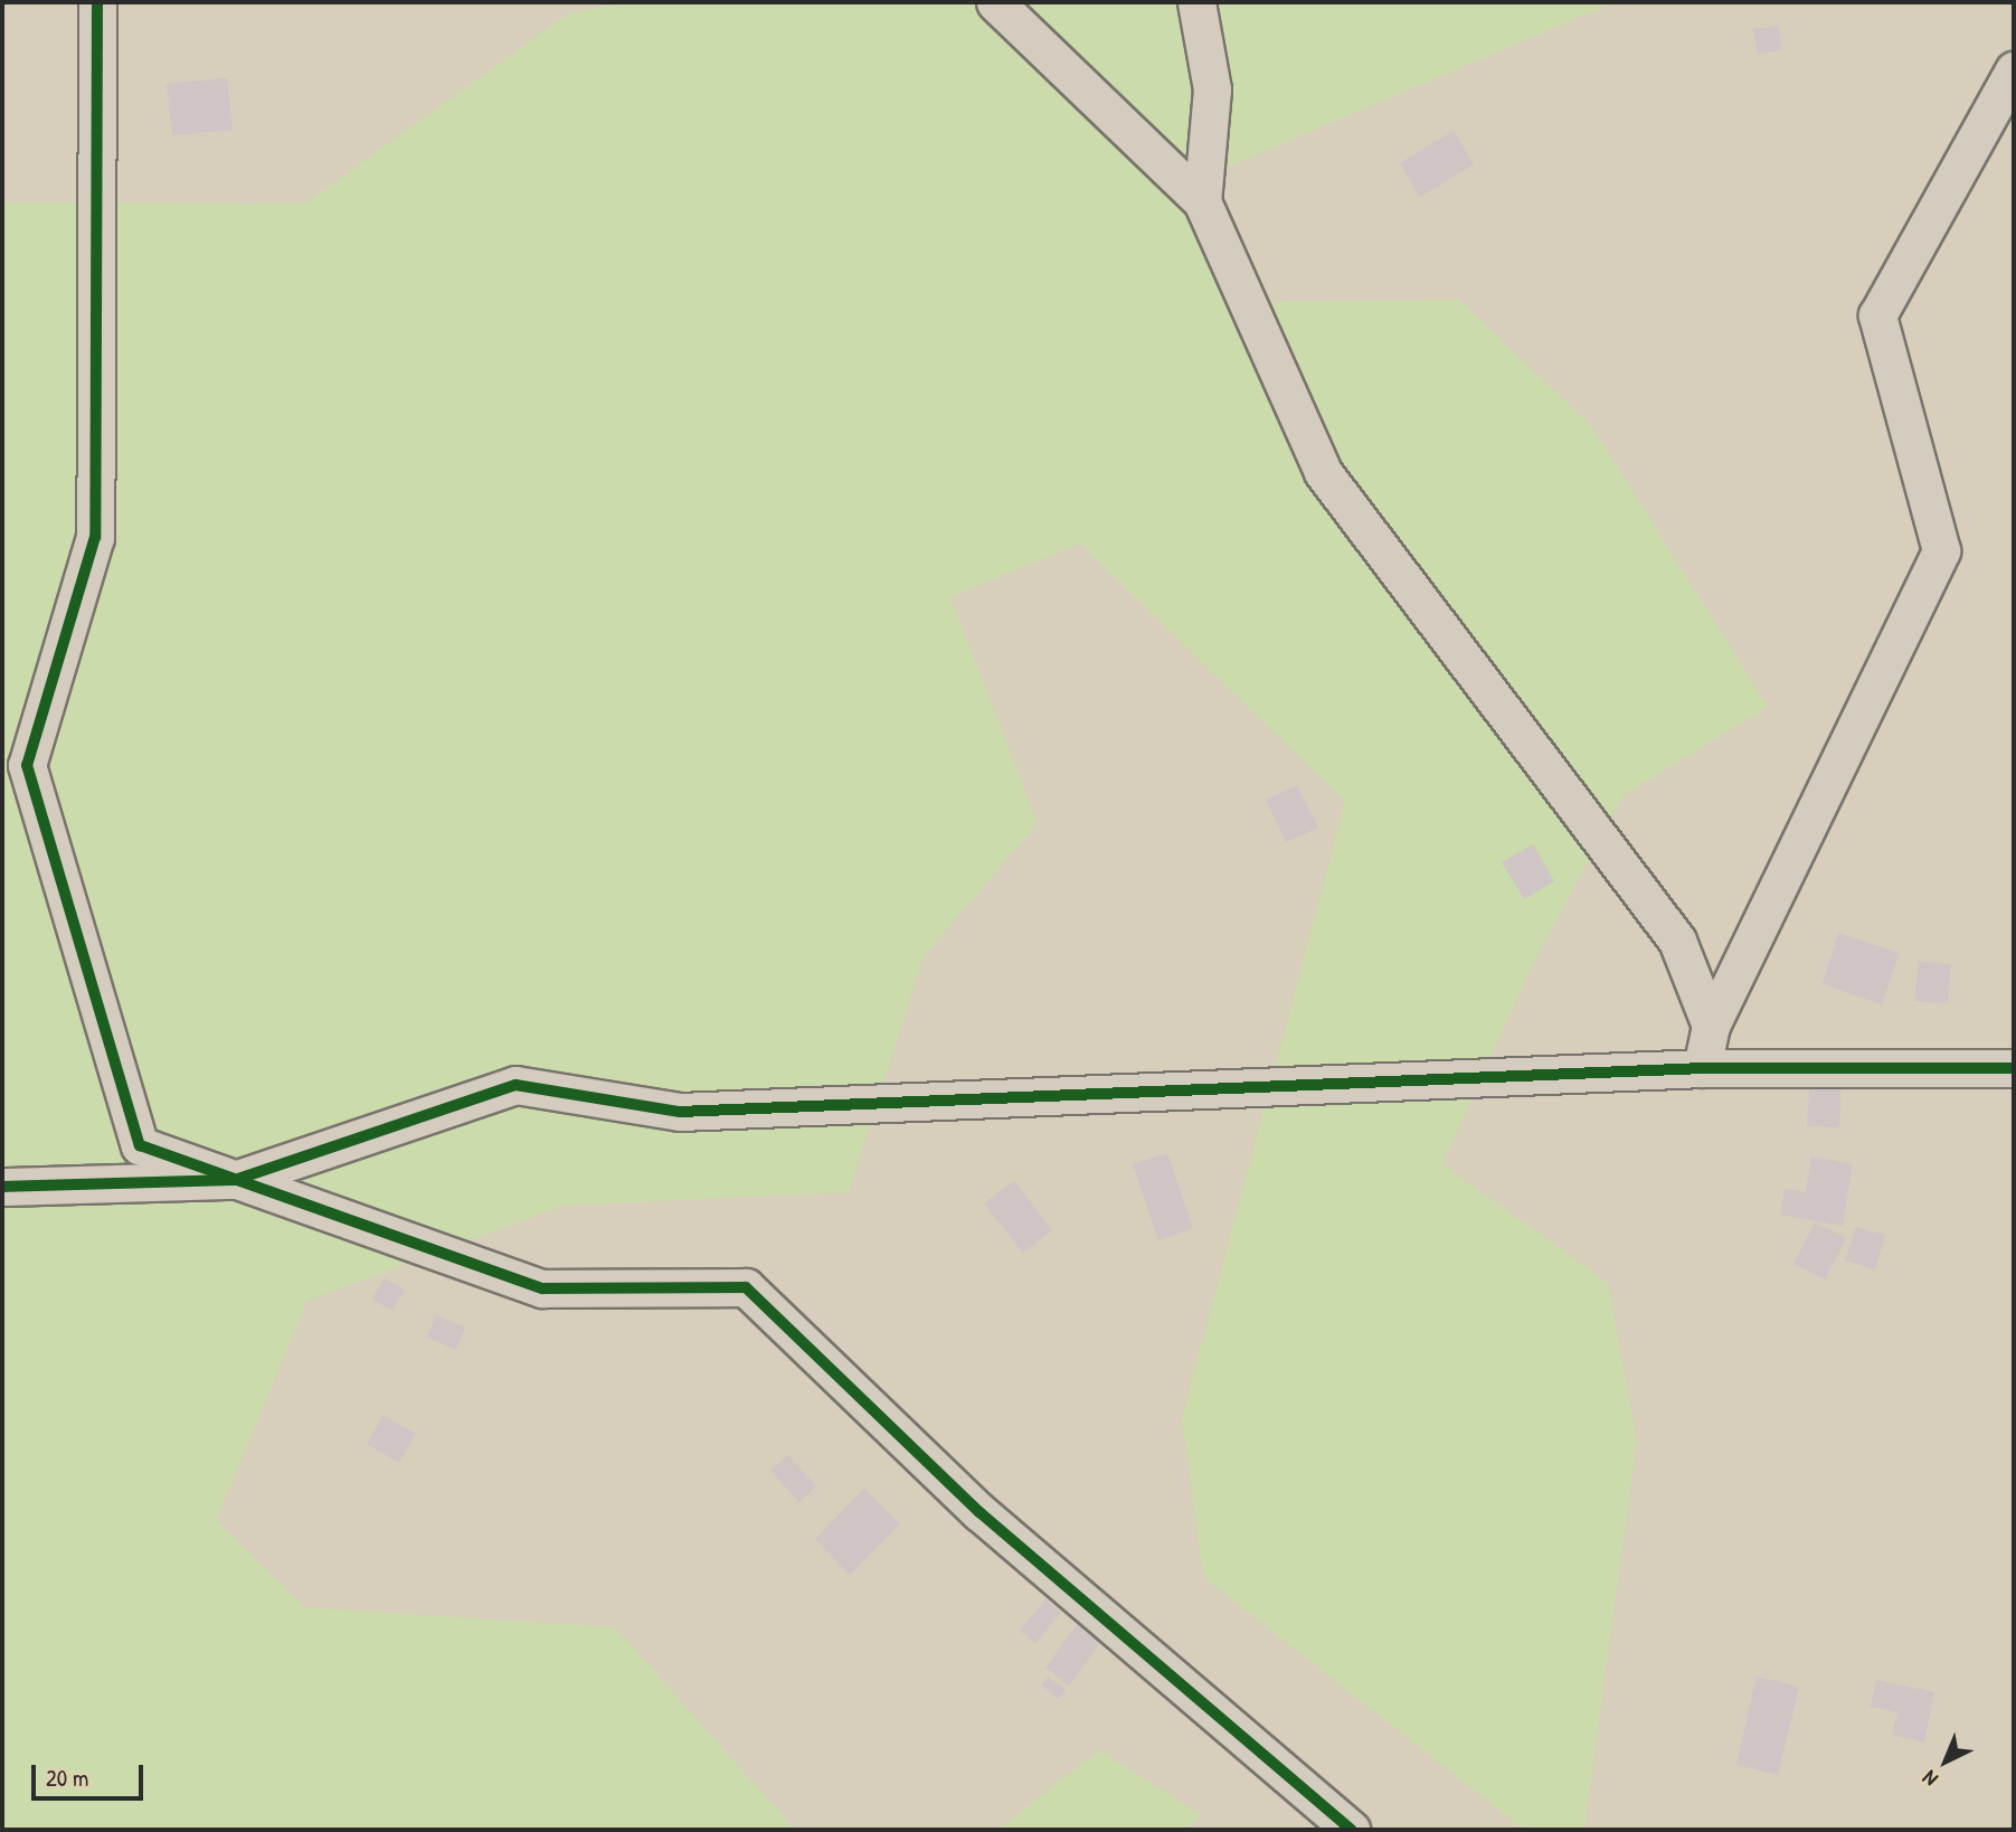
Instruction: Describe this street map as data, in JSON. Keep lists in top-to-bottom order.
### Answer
{
  "scale_bar": "20 m",
  "north": "bottom left"
}
